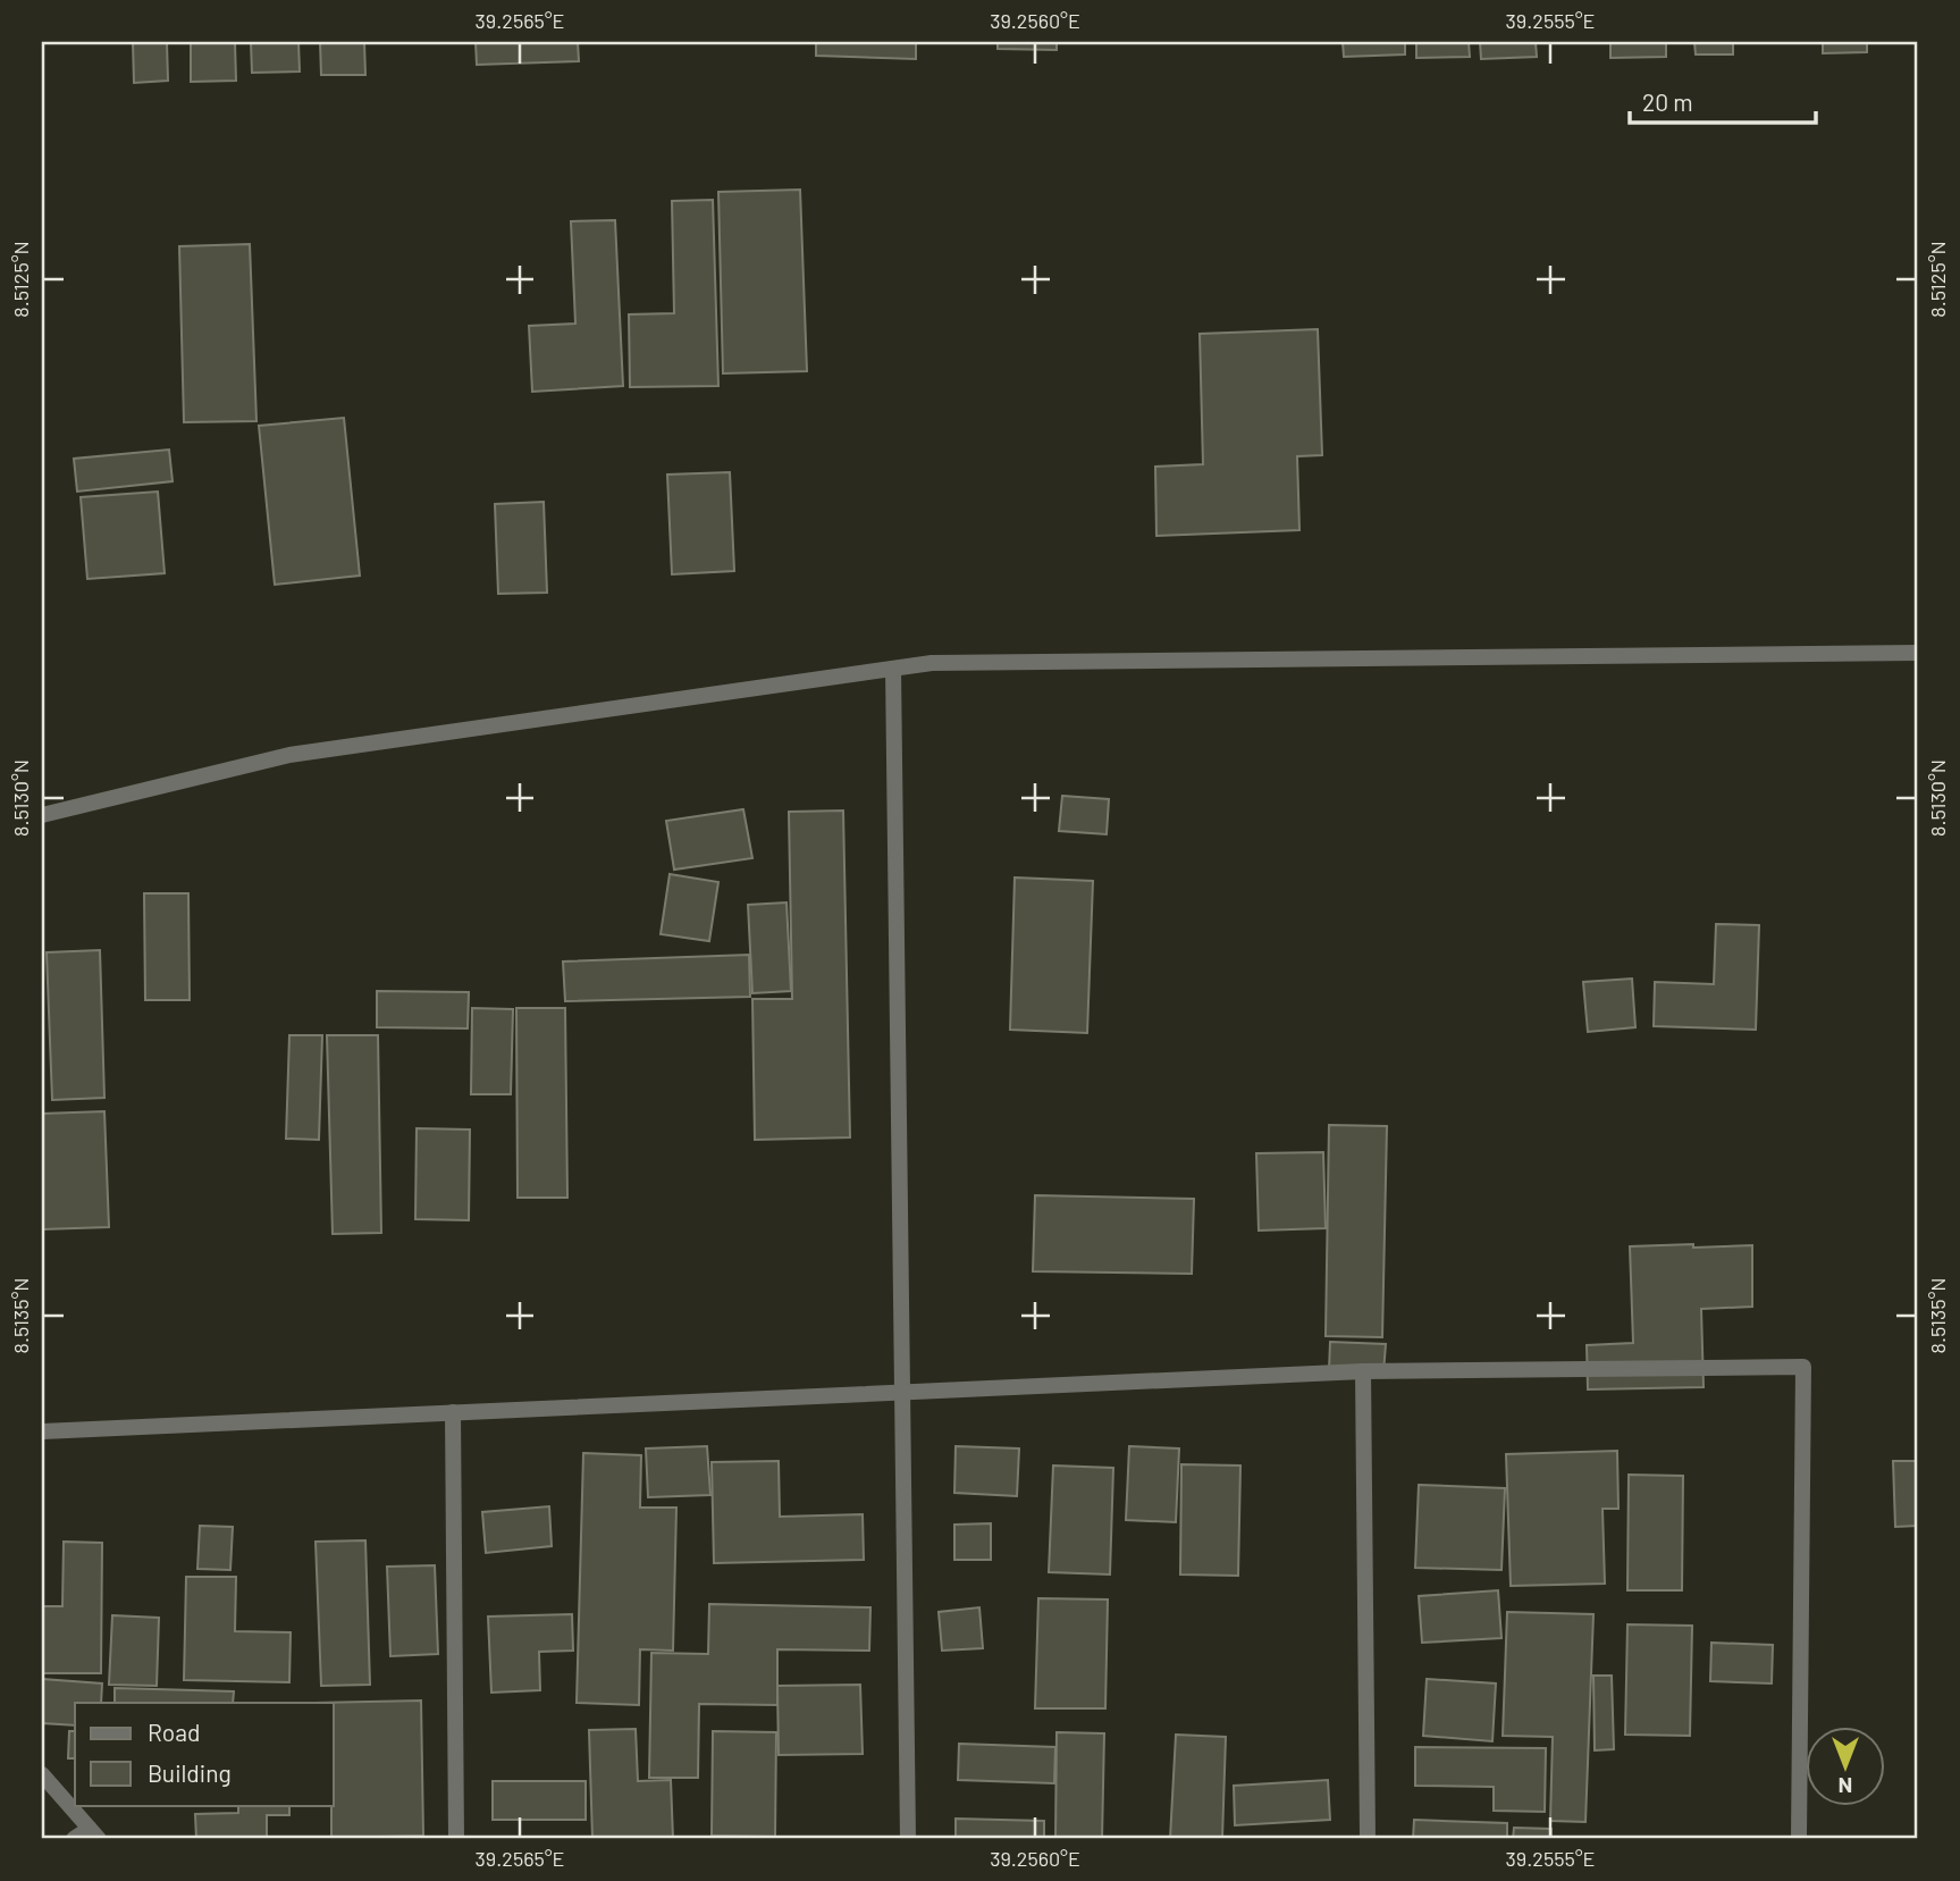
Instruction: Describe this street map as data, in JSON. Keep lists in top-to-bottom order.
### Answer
{
  "legend": ["Road", "Building"],
  "scale_bar": "20 m",
  "north": "bottom",
  "coordinates": [
    "39.2565°E",
    "39.2560°E",
    "39.2555°E",
    "8.5125°N",
    "8.5130°N",
    "8.5135°N"
  ]
}
